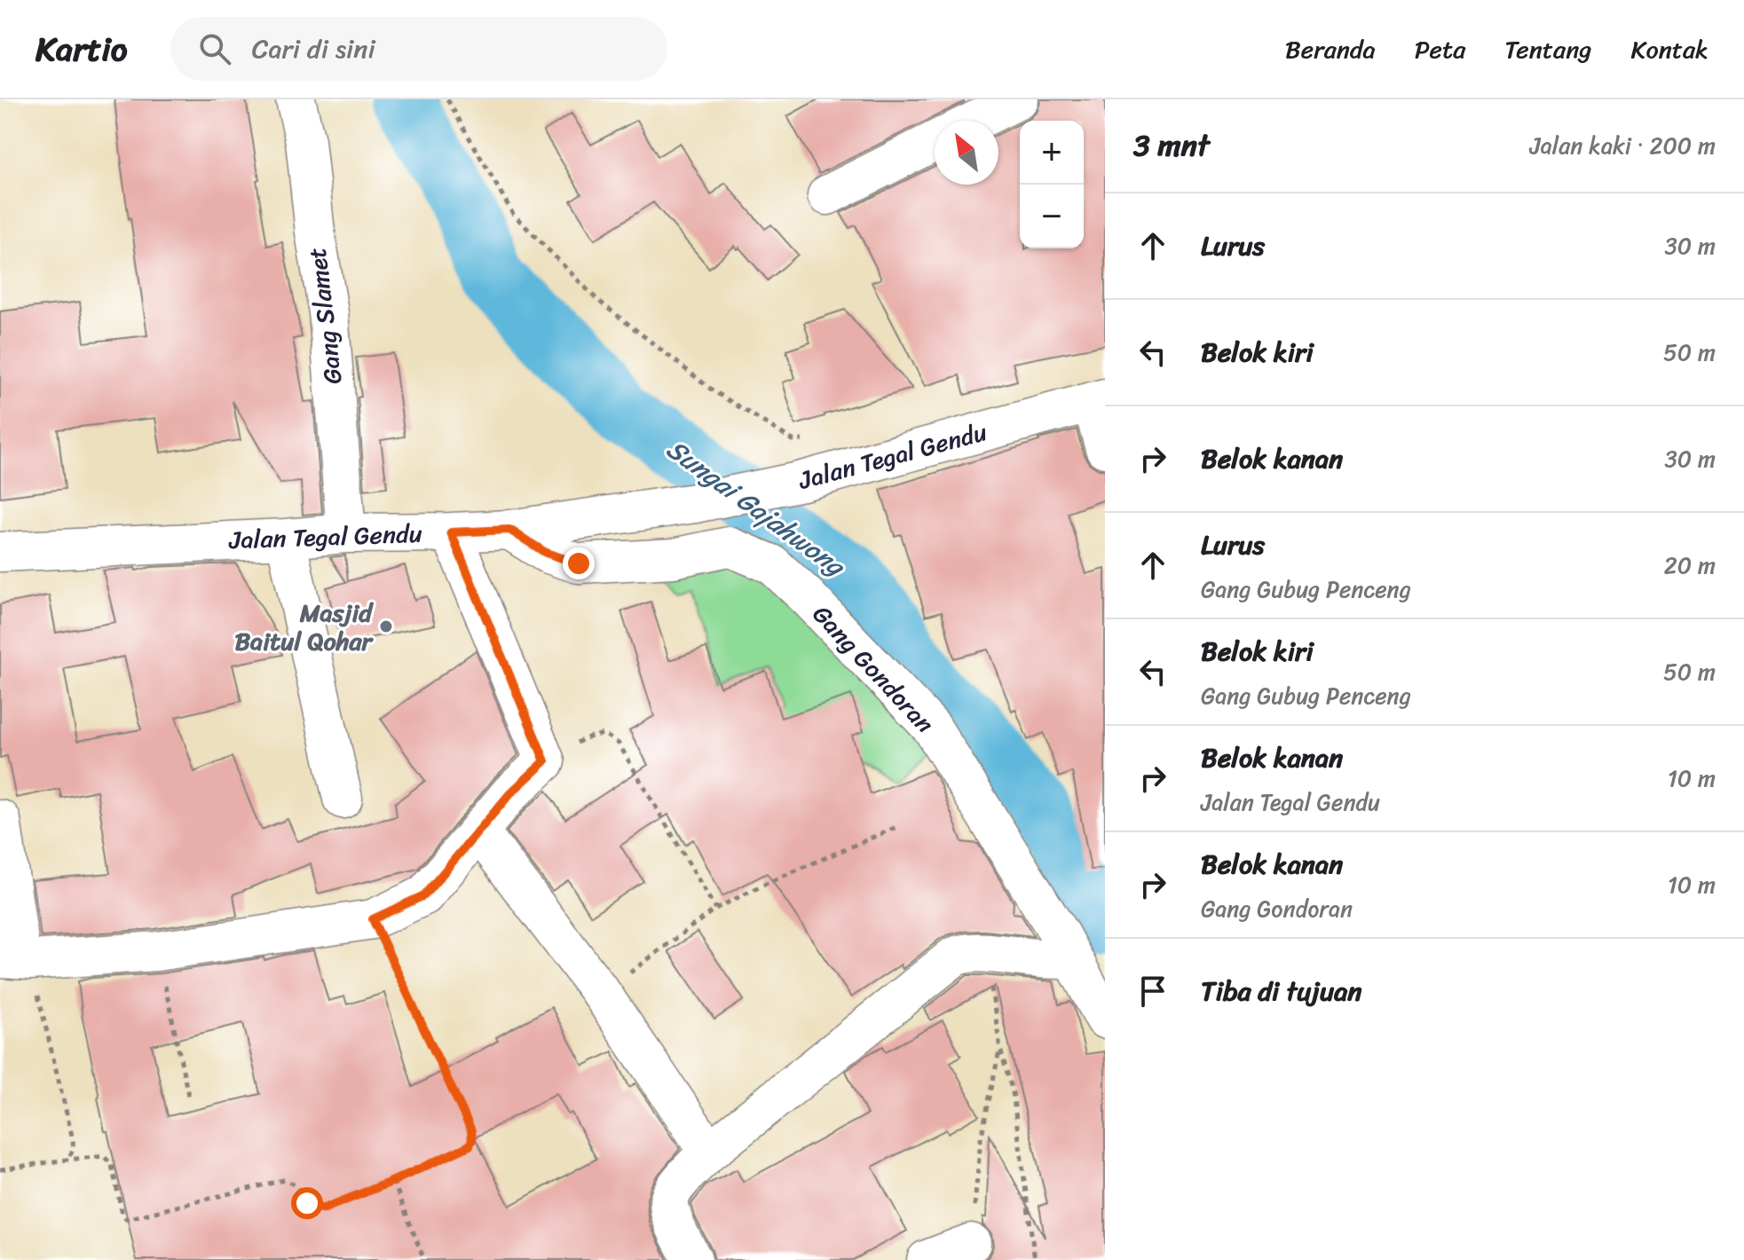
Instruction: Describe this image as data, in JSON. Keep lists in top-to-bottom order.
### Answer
{
  "streets": {
    "street": ["Gang Slamet", "Jalan Tegal Gendu", "Gang Gondoran"]
  },
  "crossings": [
    ["Gang Slamet", "Jalan Tegal Gendu"],
    ["Jalan Tegal Gendu", "Gang Gondoran"]
  ],
  "water": ["Sungai Gajahwong"],
  "places": ["Masjid Baitul Qohar"],
  "north": "top left",
  "page": {
    "header": "Kartio",
    "search": "Cari di sini",
    "nav": [
      "Beranda",
      "Peta",
      "Tentang",
      "Kontak"
    ],
    "heading": ["3 mnt", "Jalan kaki · 200 m"],
    "map_buttons": ["+", "−"],
    "list": [
      ["Lurus", "30 m"],
      ["Belok kiri", "50 m"],
      ["Belok kanan", "30 m"],
      ["Lurus", "Gang Gubug Penceng", "20 m"],
      ["Belok kiri", "Gang Gubug Penceng", "50 m"],
      ["Belok kanan", "Jalan Tegal Gendu", "10 m"],
      ["Belok kanan", "Gang Gondoran", "10 m"],
      "Tiba di tujuan"
    ]
  }
}
